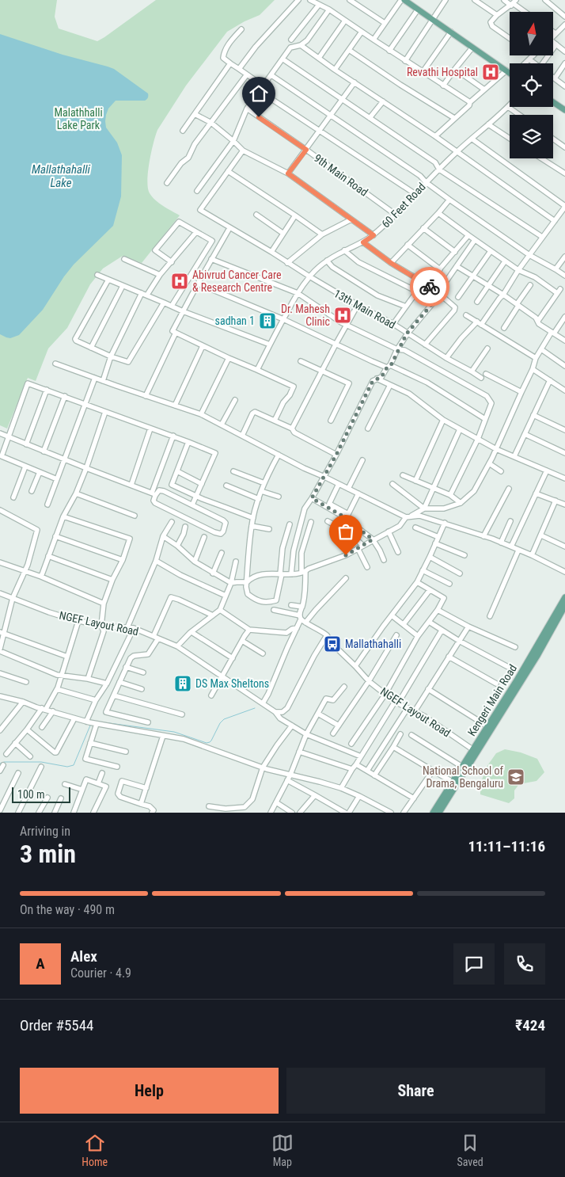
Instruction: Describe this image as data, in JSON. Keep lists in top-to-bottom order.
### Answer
{
  "streets": {
    "main road": ["Kengeri Main Road"],
    "street": [
      "9th Main Road",
      "60 Feet Road",
      "13th Main Road",
      "NGEF Layout Road"
    ]
  },
  "crossings": [
    ["9th Main Road", "60 Feet Road"],
    ["60 Feet Road", "13th Main Road"],
    ["NGEF Layout Road", "Kengeri Main Road"]
  ],
  "water": ["Mallathahalli Lake"],
  "parks": ["Malathhalli Lake Park"],
  "places": {
    "hospital": ["Revathi Hospital", "Abivrud Cancer Care & Research Centre", "Dr. Mahesh Clinic"],
    "building": ["sadhan 1", "DS Max Sheltons"],
    "bus stop": ["Mallathahalli"],
    "school or university": ["National School of Drama, Bengaluru"]
  },
  "scale_bar": "100 m",
  "north": "top",
  "page": {
    "scale": "100 m",
    "heading": ["3 min", "Arriving in", "11:11–11:16"],
    "panel": [
      "Alex",
      "Courier · 4.9",
      "Order #5544",
      "₹424"
    ],
    "bar": "On the way · 490 m",
    "round": "A",
    "buttons": ["Help", "Share"],
    "tabs": ["Home", "Map", "Saved"]
  }
}
